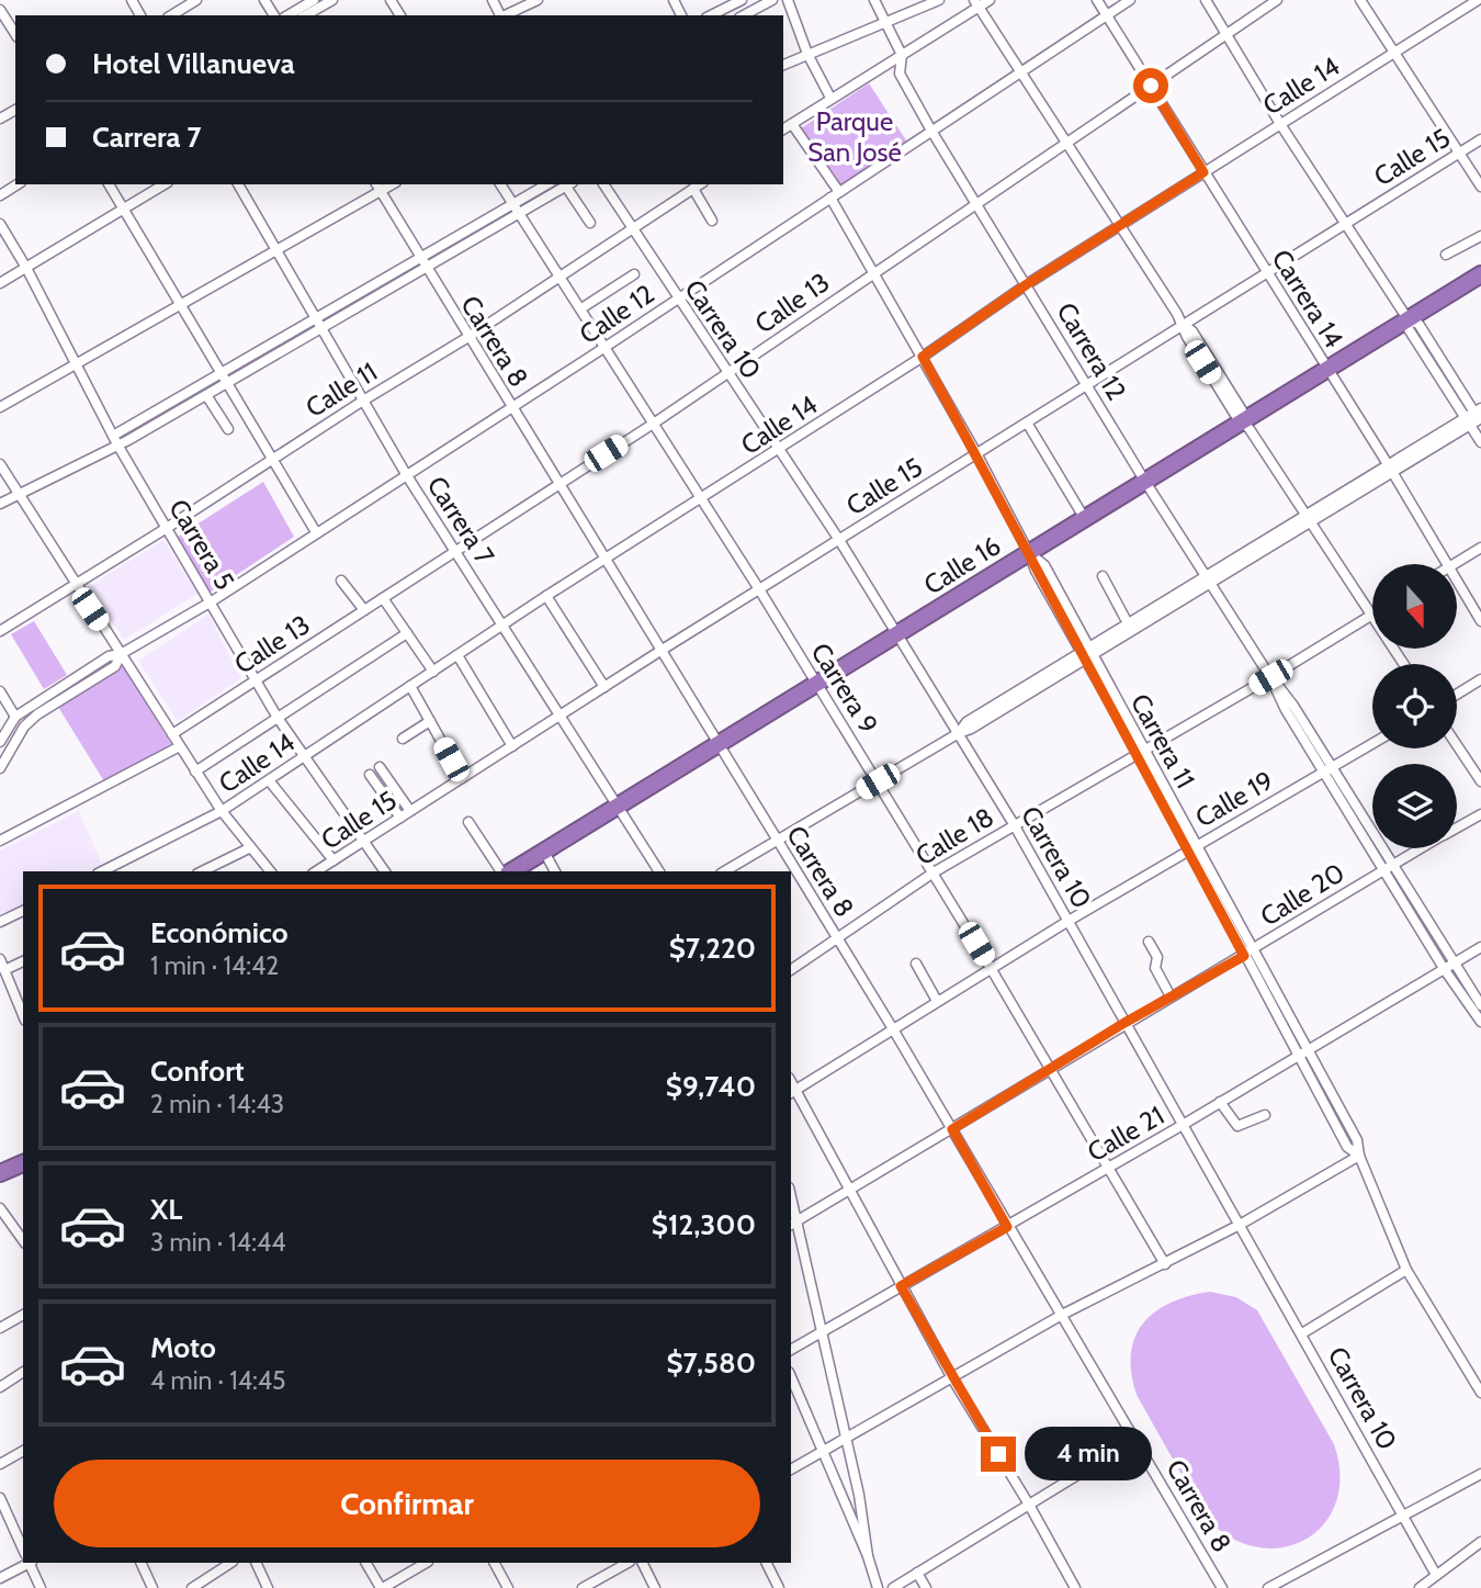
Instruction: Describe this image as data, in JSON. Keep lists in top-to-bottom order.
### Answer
{
  "streets": {
    "highway": ["Calle 16"],
    "street": [
      "Calle 14",
      "Calle 15",
      "Carrera 14",
      "Calle 13",
      "Calle 12",
      "Carrera 10",
      "Carrera 8",
      "Carrera 12",
      "Calle 11",
      "Carrera 7",
      "Carrera 5",
      "Carrera 9",
      "Carrera 11",
      "Calle 19",
      "Calle 18",
      "Calle 20",
      "Calle 21"
    ]
  },
  "crossings": [
    ["Calle 14", "Carrera 14"],
    ["Calle 14", "Carrera 10"],
    ["Calle 14", "Carrera 8"],
    ["Calle 14", "Carrera 12"],
    ["Calle 14", "Carrera 7"],
    ["Calle 14", "Carrera 5"],
    ["Calle 14", "Carrera 9"],
    ["Calle 14", "Carrera 11"],
    ["Calle 15", "Carrera 14"],
    ["Calle 15", "Carrera 10"],
    ["Calle 15", "Carrera 8"],
    ["Calle 15", "Carrera 12"],
    ["Calle 15", "Carrera 7"],
    ["Calle 15", "Carrera 5"],
    ["Calle 15", "Carrera 9"],
    ["Calle 15", "Carrera 11"],
    ["Carrera 14", "Calle 13"],
    ["Carrera 14", "Calle 12"],
    ["Carrera 14", "Calle 16"],
    ["Calle 13", "Carrera 10"],
    ["Calle 13", "Carrera 8"],
    ["Calle 13", "Carrera 12"],
    ["Calle 13", "Carrera 7"],
    ["Calle 13", "Carrera 5"],
    ["Calle 13", "Carrera 9"],
    ["Calle 13", "Carrera 11"],
    ["Calle 12", "Carrera 10"],
    ["Calle 12", "Carrera 8"],
    ["Calle 12", "Carrera 12"],
    ["Calle 12", "Carrera 7"],
    ["Calle 12", "Carrera 5"],
    ["Calle 12", "Carrera 9"],
    ["Calle 12", "Carrera 11"],
    ["Carrera 10", "Calle 11"],
    ["Carrera 10", "Calle 16"],
    ["Carrera 10", "Calle 19"],
    ["Carrera 10", "Calle 18"],
    ["Carrera 10", "Calle 20"],
    ["Carrera 10", "Calle 21"],
    ["Carrera 8", "Calle 11"],
    ["Carrera 8", "Calle 16"],
    ["Carrera 8", "Calle 19"],
    ["Carrera 8", "Calle 18"],
    ["Carrera 8", "Calle 20"],
    ["Carrera 8", "Calle 21"],
    ["Carrera 12", "Calle 16"],
    ["Carrera 12", "Calle 19"],
    ["Carrera 12", "Calle 18"],
    ["Carrera 12", "Calle 20"],
    ["Carrera 12", "Calle 21"],
    ["Calle 11", "Carrera 7"],
    ["Calle 11", "Carrera 5"],
    ["Calle 11", "Carrera 9"],
    ["Carrera 7", "Calle 16"],
    ["Calle 16", "Carrera 9"],
    ["Calle 16", "Carrera 11"],
    ["Carrera 9", "Calle 19"],
    ["Carrera 9", "Calle 18"],
    ["Carrera 9", "Calle 20"],
    ["Carrera 9", "Calle 21"],
    ["Carrera 11", "Calle 19"],
    ["Carrera 11", "Calle 18"],
    ["Carrera 11", "Calle 20"],
    ["Carrera 11", "Calle 21"]
  ],
  "parks": ["Parque San José"],
  "north": "bottom",
  "page": {
    "banner": ["Hotel Villanueva", "Carrera 7"],
    "list": [
      {
        "name": "Económico",
        "note": "1 min · 14:42",
        "value": "$7,220"
      },
      {
        "name": "Confort",
        "note": "2 min · 14:43",
        "value": "$9,740"
      },
      {
        "name": "XL",
        "note": "3 min · 14:44",
        "value": "$12,300"
      },
      {
        "name": "Moto",
        "note": "4 min · 14:45",
        "value": "$7,580"
      }
    ],
    "bubble": "4 min",
    "buttons": "Confirmar"
  }
}
